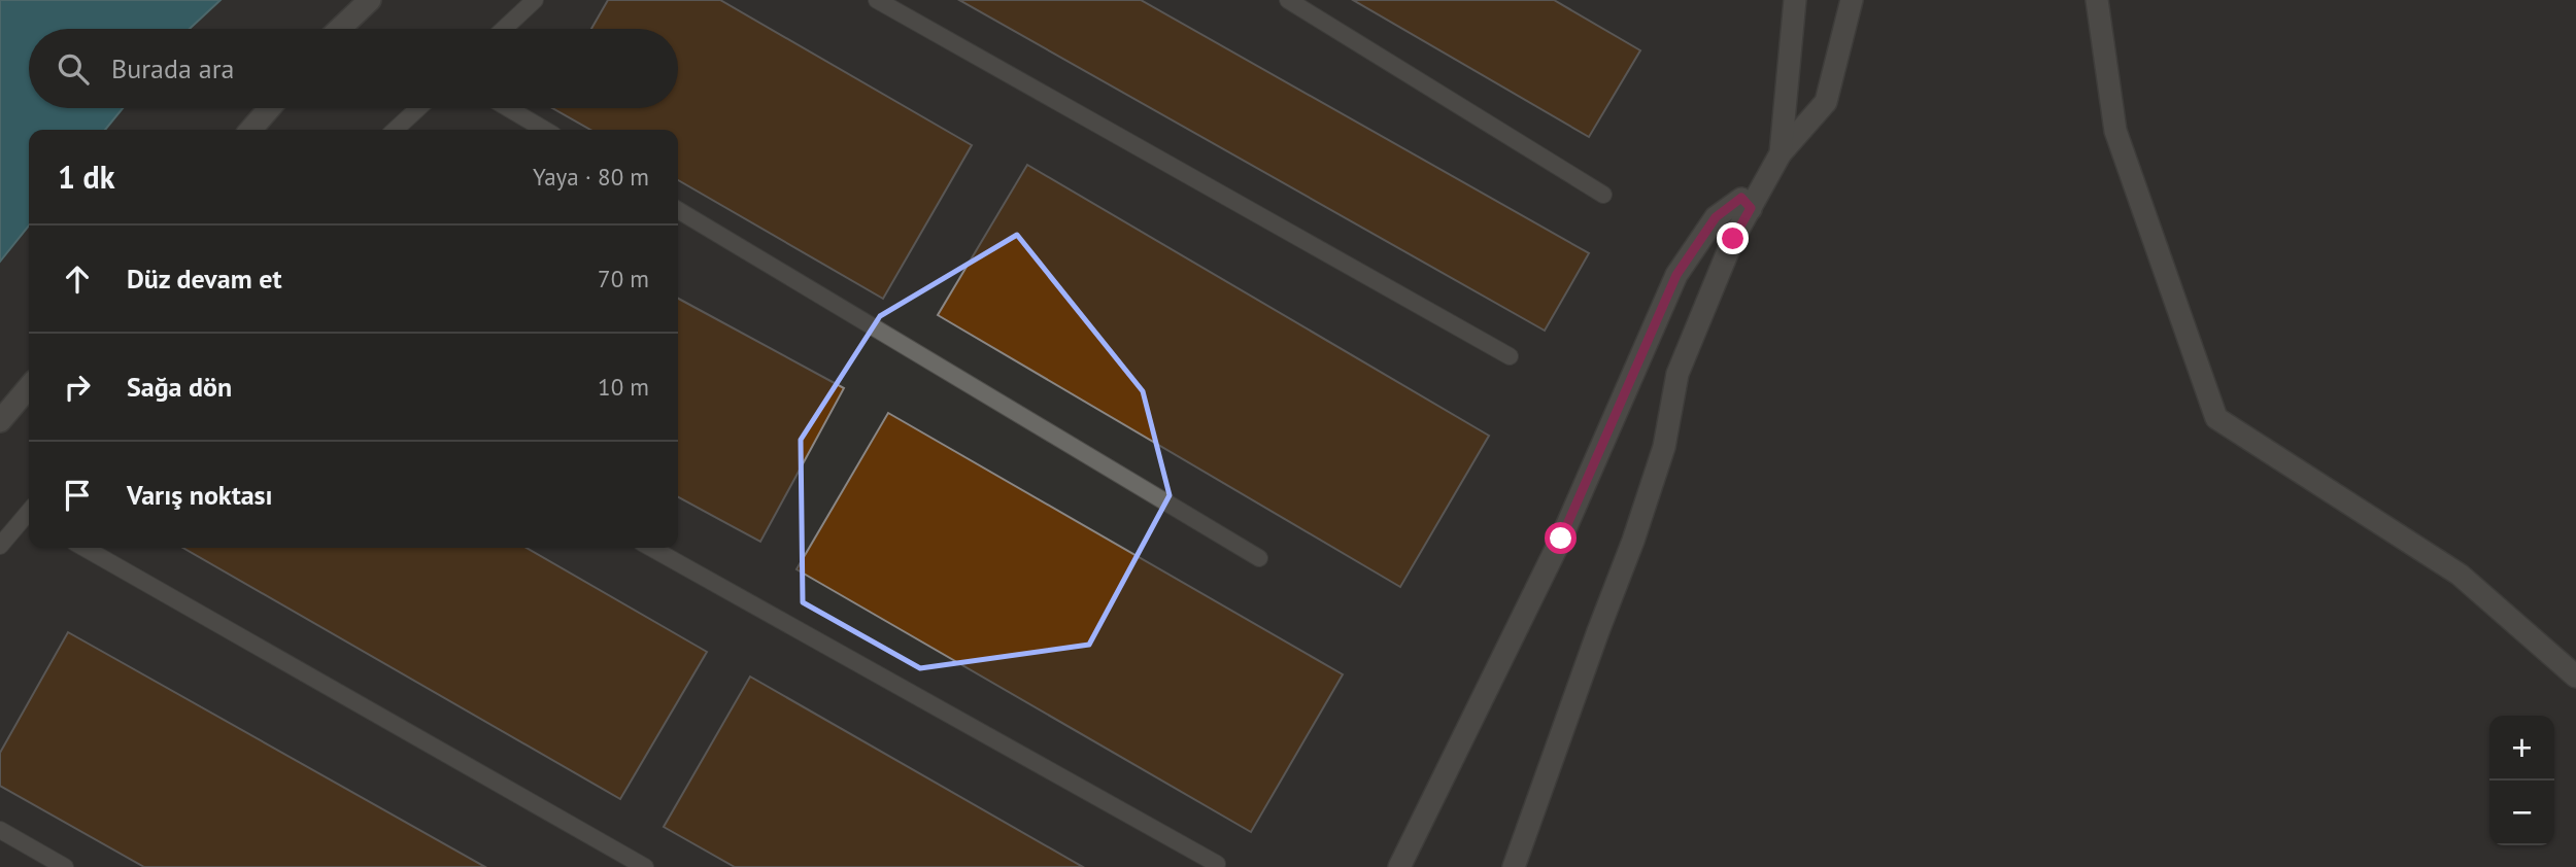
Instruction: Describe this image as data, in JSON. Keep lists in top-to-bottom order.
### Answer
{
  "page": {
    "search": "Burada ara",
    "heading": ["1 dk", "Yaya · 80 m"],
    "list": [
      ["Düz devam et", "70 m"],
      ["Sağa dön", "10 m"],
      "Varış noktası"
    ],
    "map_buttons": ["+", "−"]
  }
}
